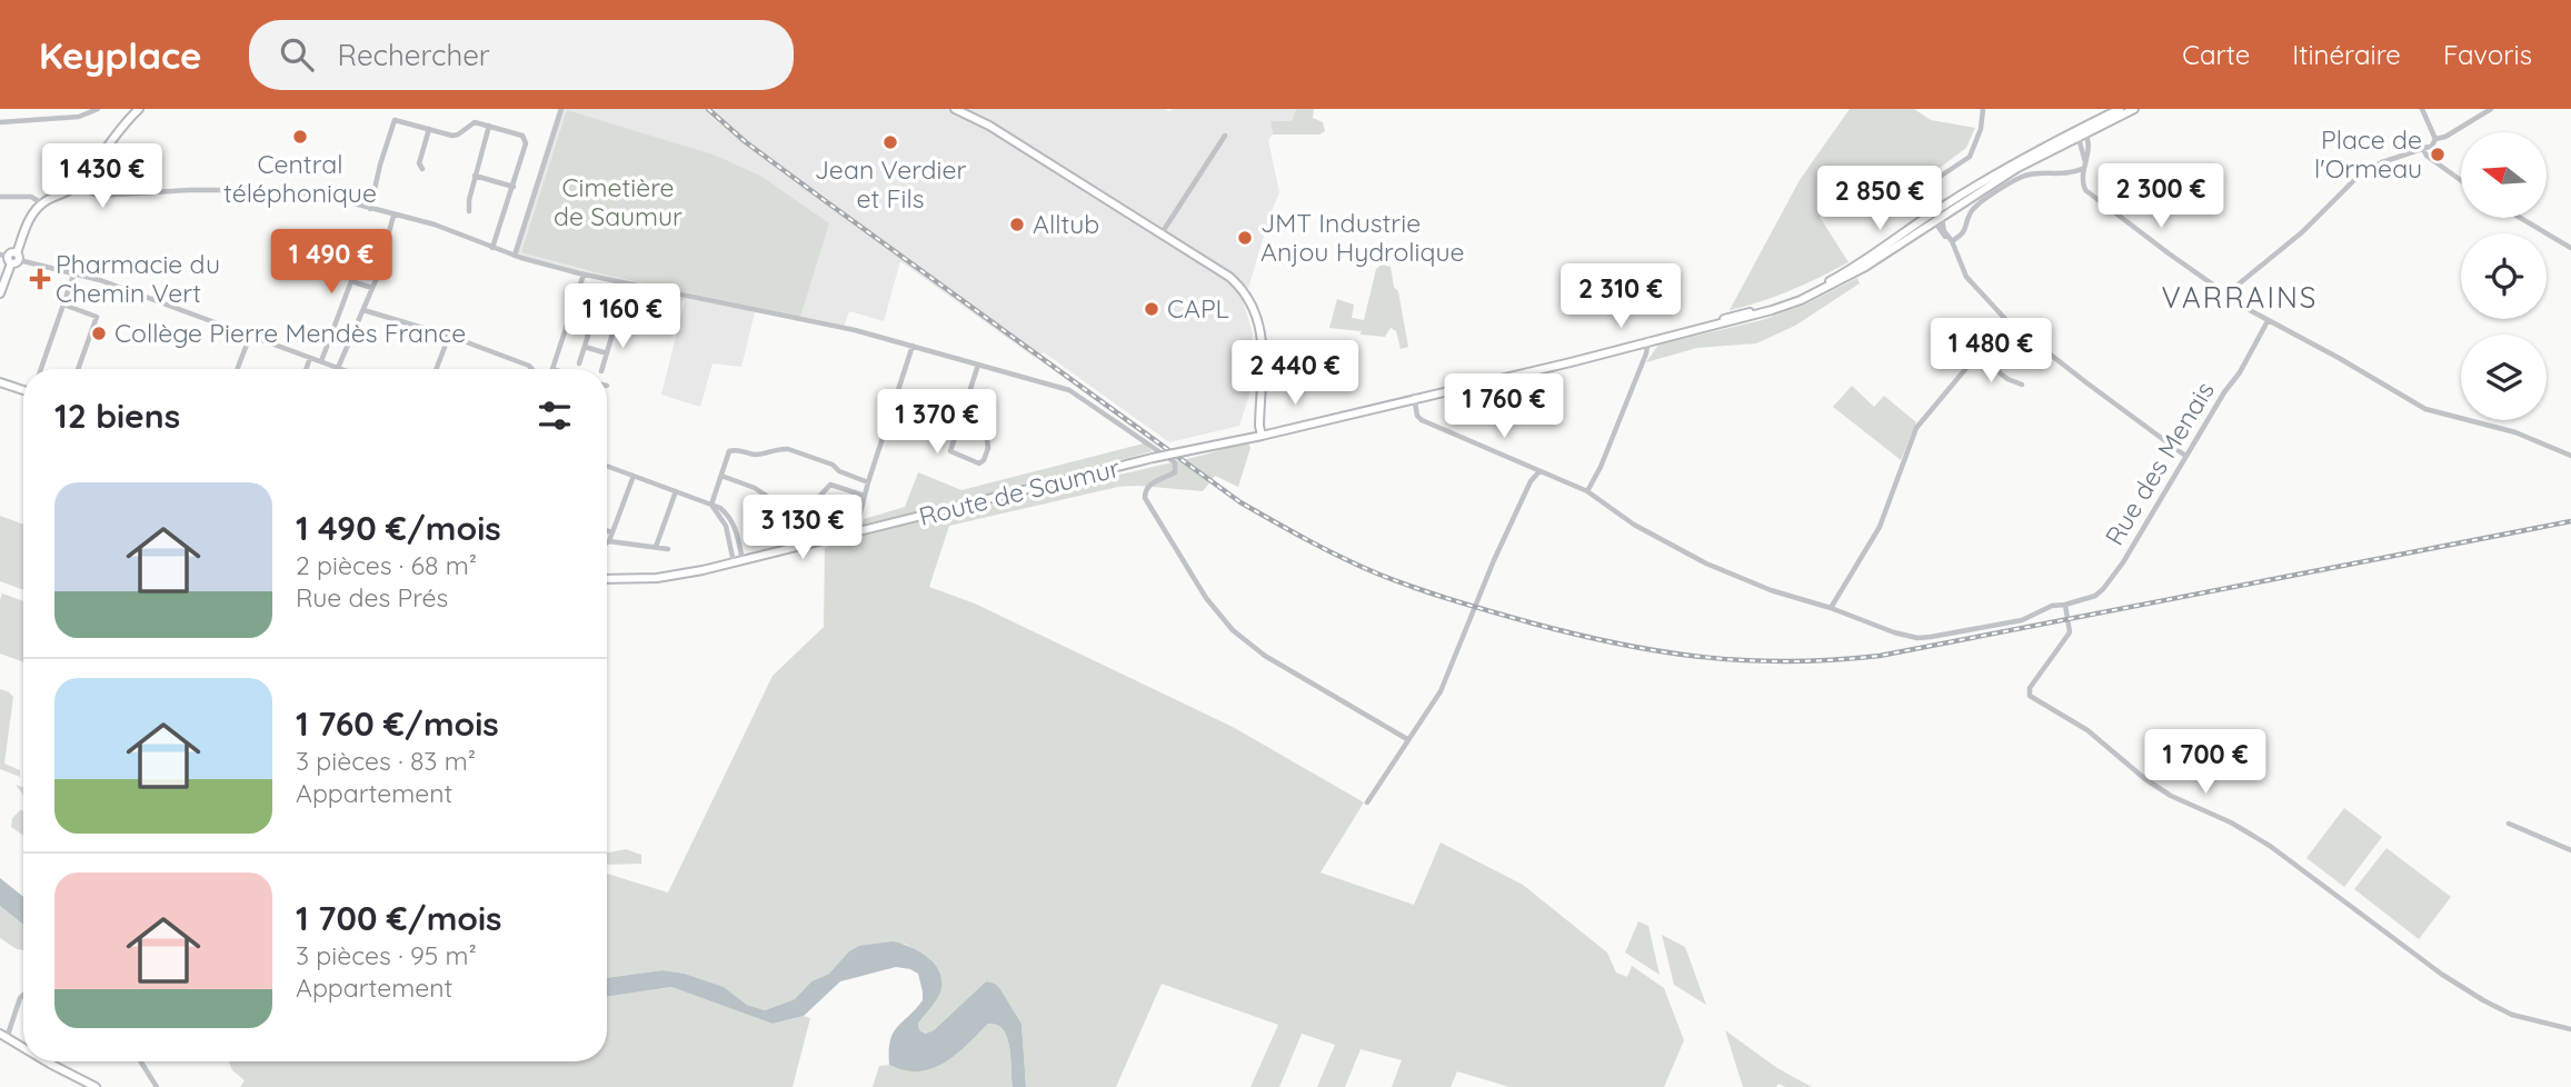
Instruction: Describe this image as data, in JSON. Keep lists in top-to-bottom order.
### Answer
{
  "streets": {
    "main road": ["Route de Saumur"],
    "street": ["Rue des Menais"]
  },
  "crossings": [
    ["Rue des Menais", "Route de Saumur"]
  ],
  "districts": ["VARRAINS"],
  "parks": ["Cimetière de Saumur"],
  "places": {
    "other": [
      "Central téléphonique",
      "Jean Verdier et Fils",
      "Place de l'Ormeau",
      "Alltub",
      "JMT Industrie Anjou Hydrolique",
      "CAPL",
      "Collège Pierre Mendès France"
    ],
    "health": ["Pharmacie du Chemin Vert"]
  },
  "north": "left",
  "page": {
    "header": "Keyplace",
    "search": "Rechercher",
    "nav": ["Carte", "Itinéraire", "Favoris"],
    "price": [
      "1 430 €",
      "2 300 €",
      "2 850 €",
      "1 490 €",
      "2 310 €",
      "1 160 €",
      "1 480 €",
      "2 440 €",
      "1 760 €",
      "1 370 €",
      "3 130 €",
      "1 700 €"
    ],
    "heading": "12 biens",
    "list": [
      {
        "name": "1 490 €/mois",
        "note": "2 pièces · 68 m² · Rue des Prés"
      },
      {
        "name": "1 760 €/mois",
        "note": "3 pièces · 83 m² · Appartement"
      },
      {
        "name": "1 700 €/mois",
        "note": "3 pièces · 95 m² · Appartement"
      }
    ]
  }
}
